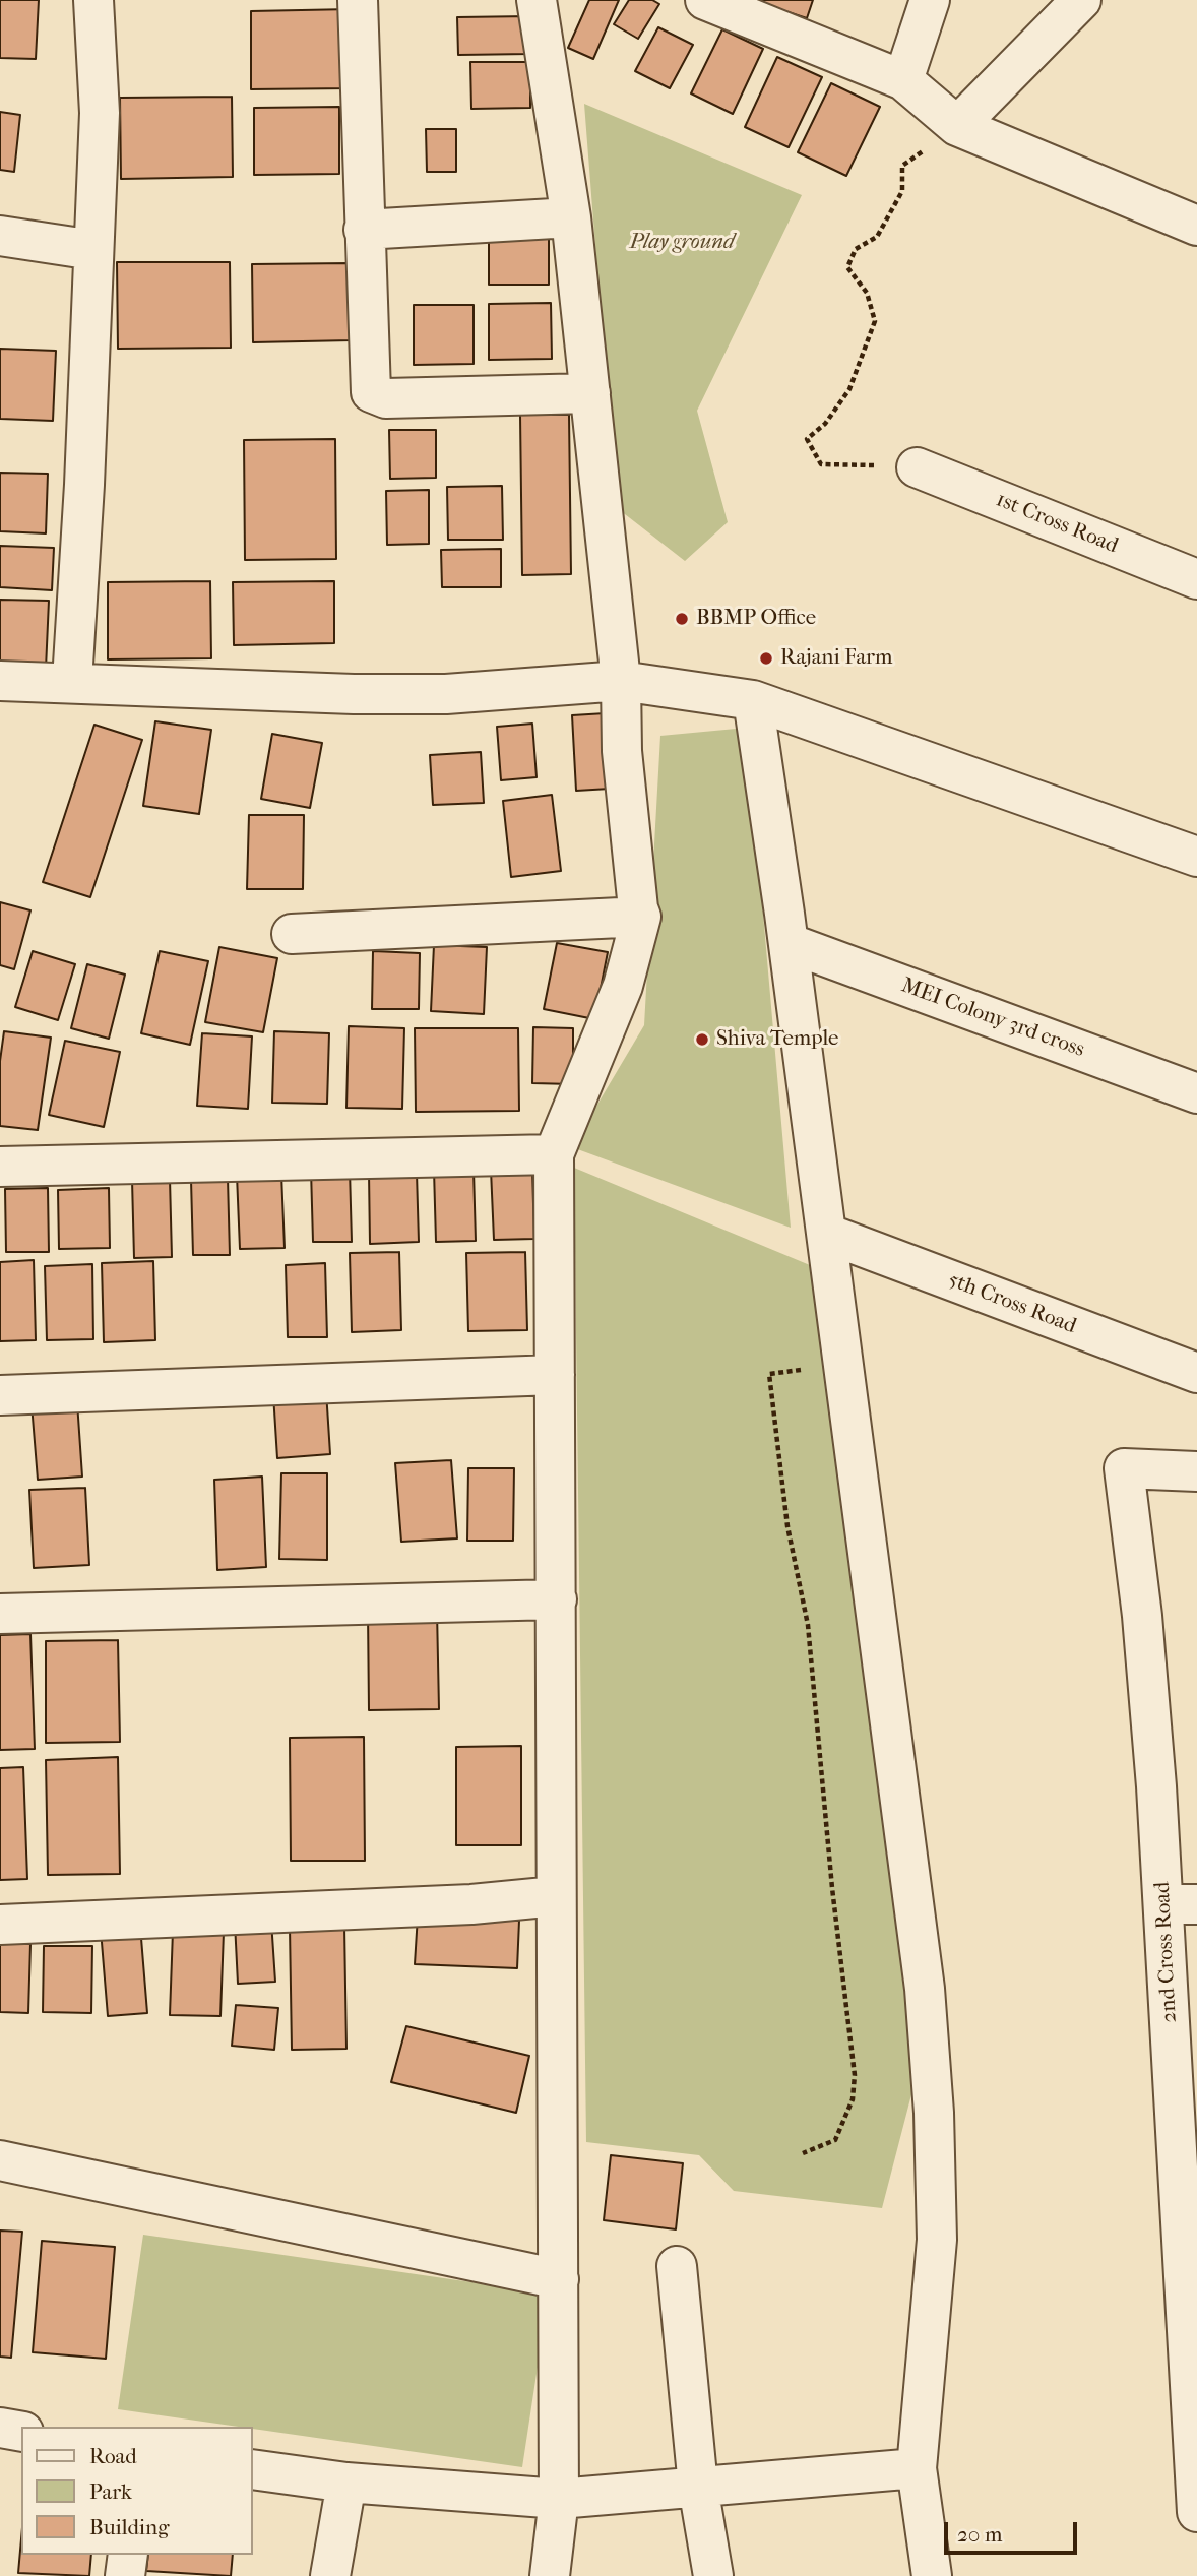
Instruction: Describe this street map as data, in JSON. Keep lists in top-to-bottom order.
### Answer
{
  "streets": {
    "street": [
      "1st Cross Road",
      "MEI Colony 3rd cross",
      "5th Cross Road",
      "2nd Cross Road"
    ]
  },
  "parks": ["Play ground"],
  "places": ["BBMP Office", "Rajani Farm", "Shiva Temple"],
  "legend": ["Road", "Park", "Building"],
  "scale_bar": "20 m"
}
